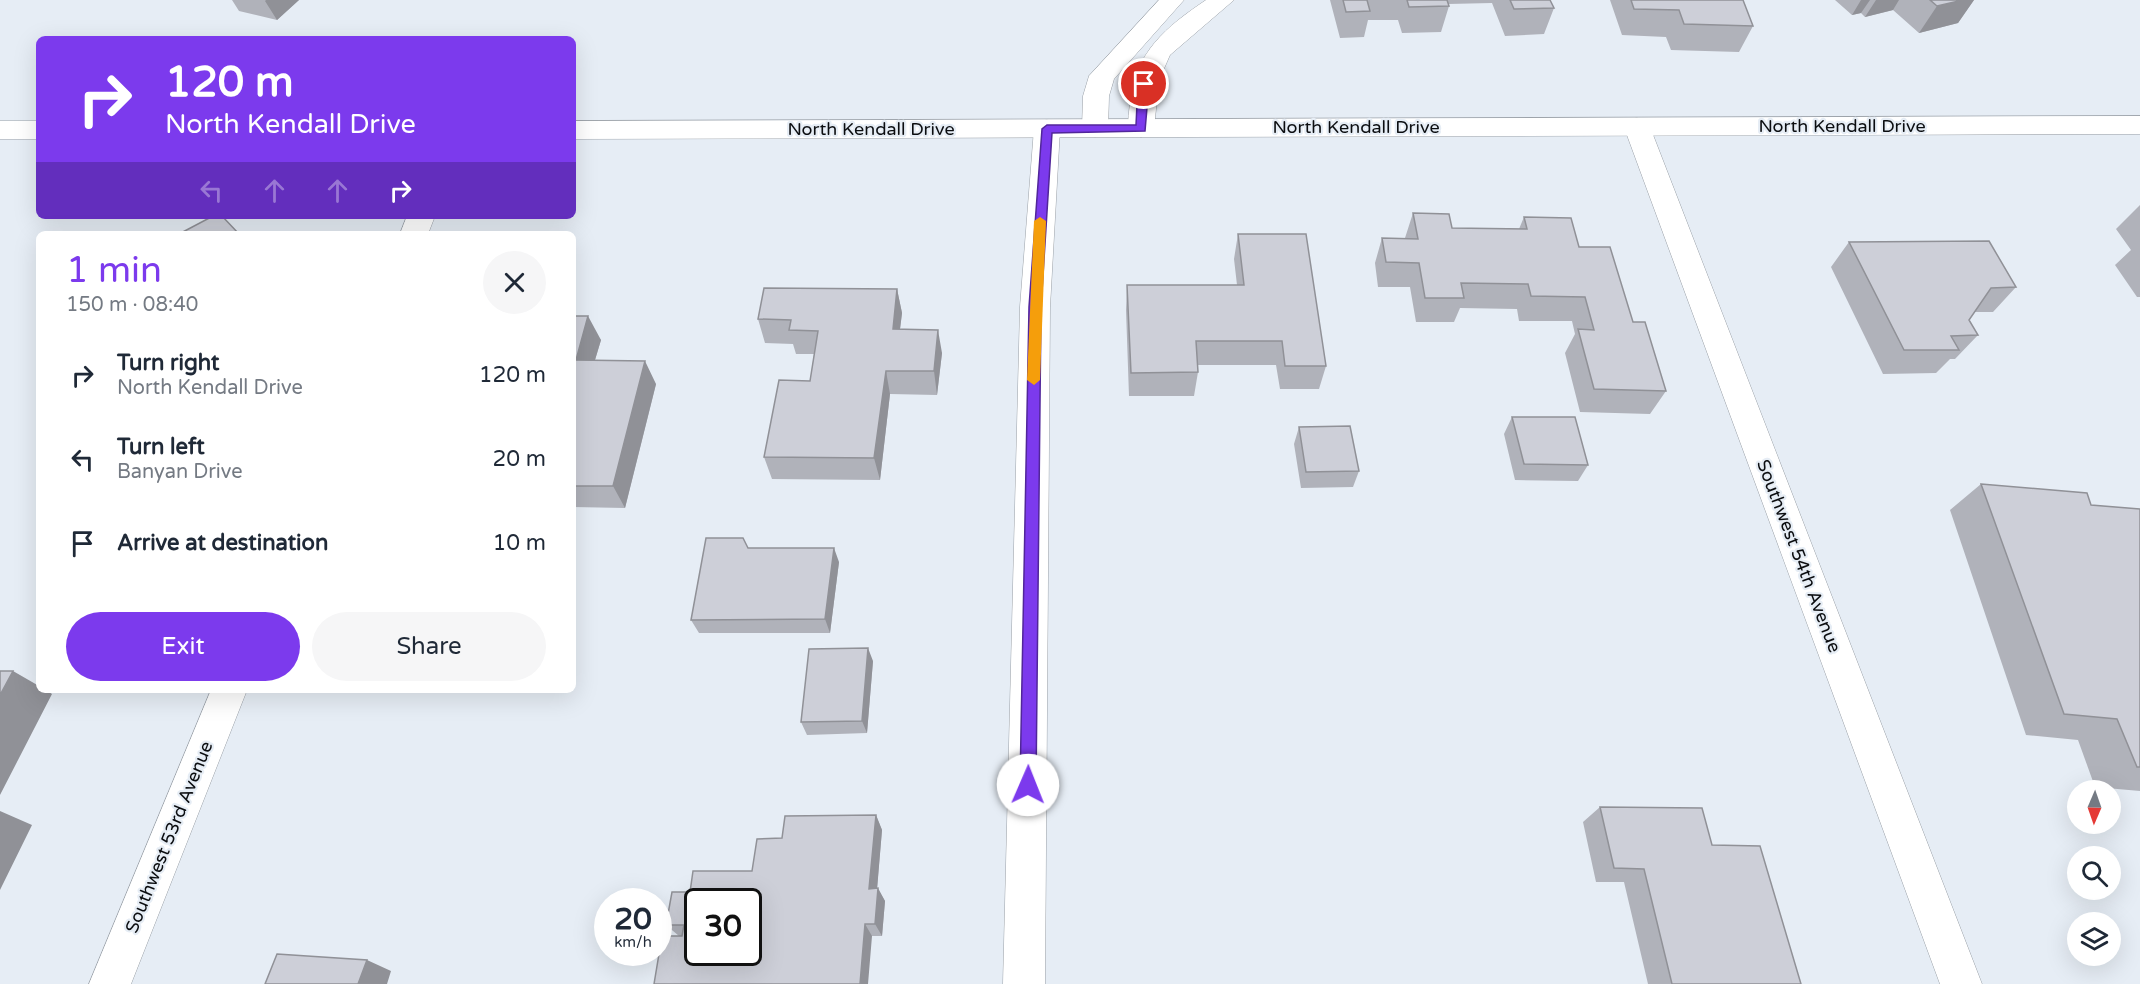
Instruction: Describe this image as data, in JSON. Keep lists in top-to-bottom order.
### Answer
{
  "streets": {
    "street": ["North Kendall Drive", "Southwest 54th Avenue", "Southwest 53rd Avenue"]
  },
  "crossings": [
    ["North Kendall Drive", "Southwest 54th Avenue"]
  ],
  "north": "bottom",
  "page": {
    "turn": ["120 m", "North Kendall Drive"],
    "heading": ["1 min", "150 m · 08:40"],
    "list": [
      {
        "name": "Turn right",
        "note": "North Kendall Drive",
        "value": "120 m"
      },
      {
        "name": "Turn left",
        "note": "Banyan Drive",
        "value": "20 m"
      },
      {
        "name": "Arrive at destination",
        "value": "10 m"
      }
    ],
    "buttons": ["Exit", "Share"],
    "speed": "20 km/h",
    "limit": "30"
  }
}
